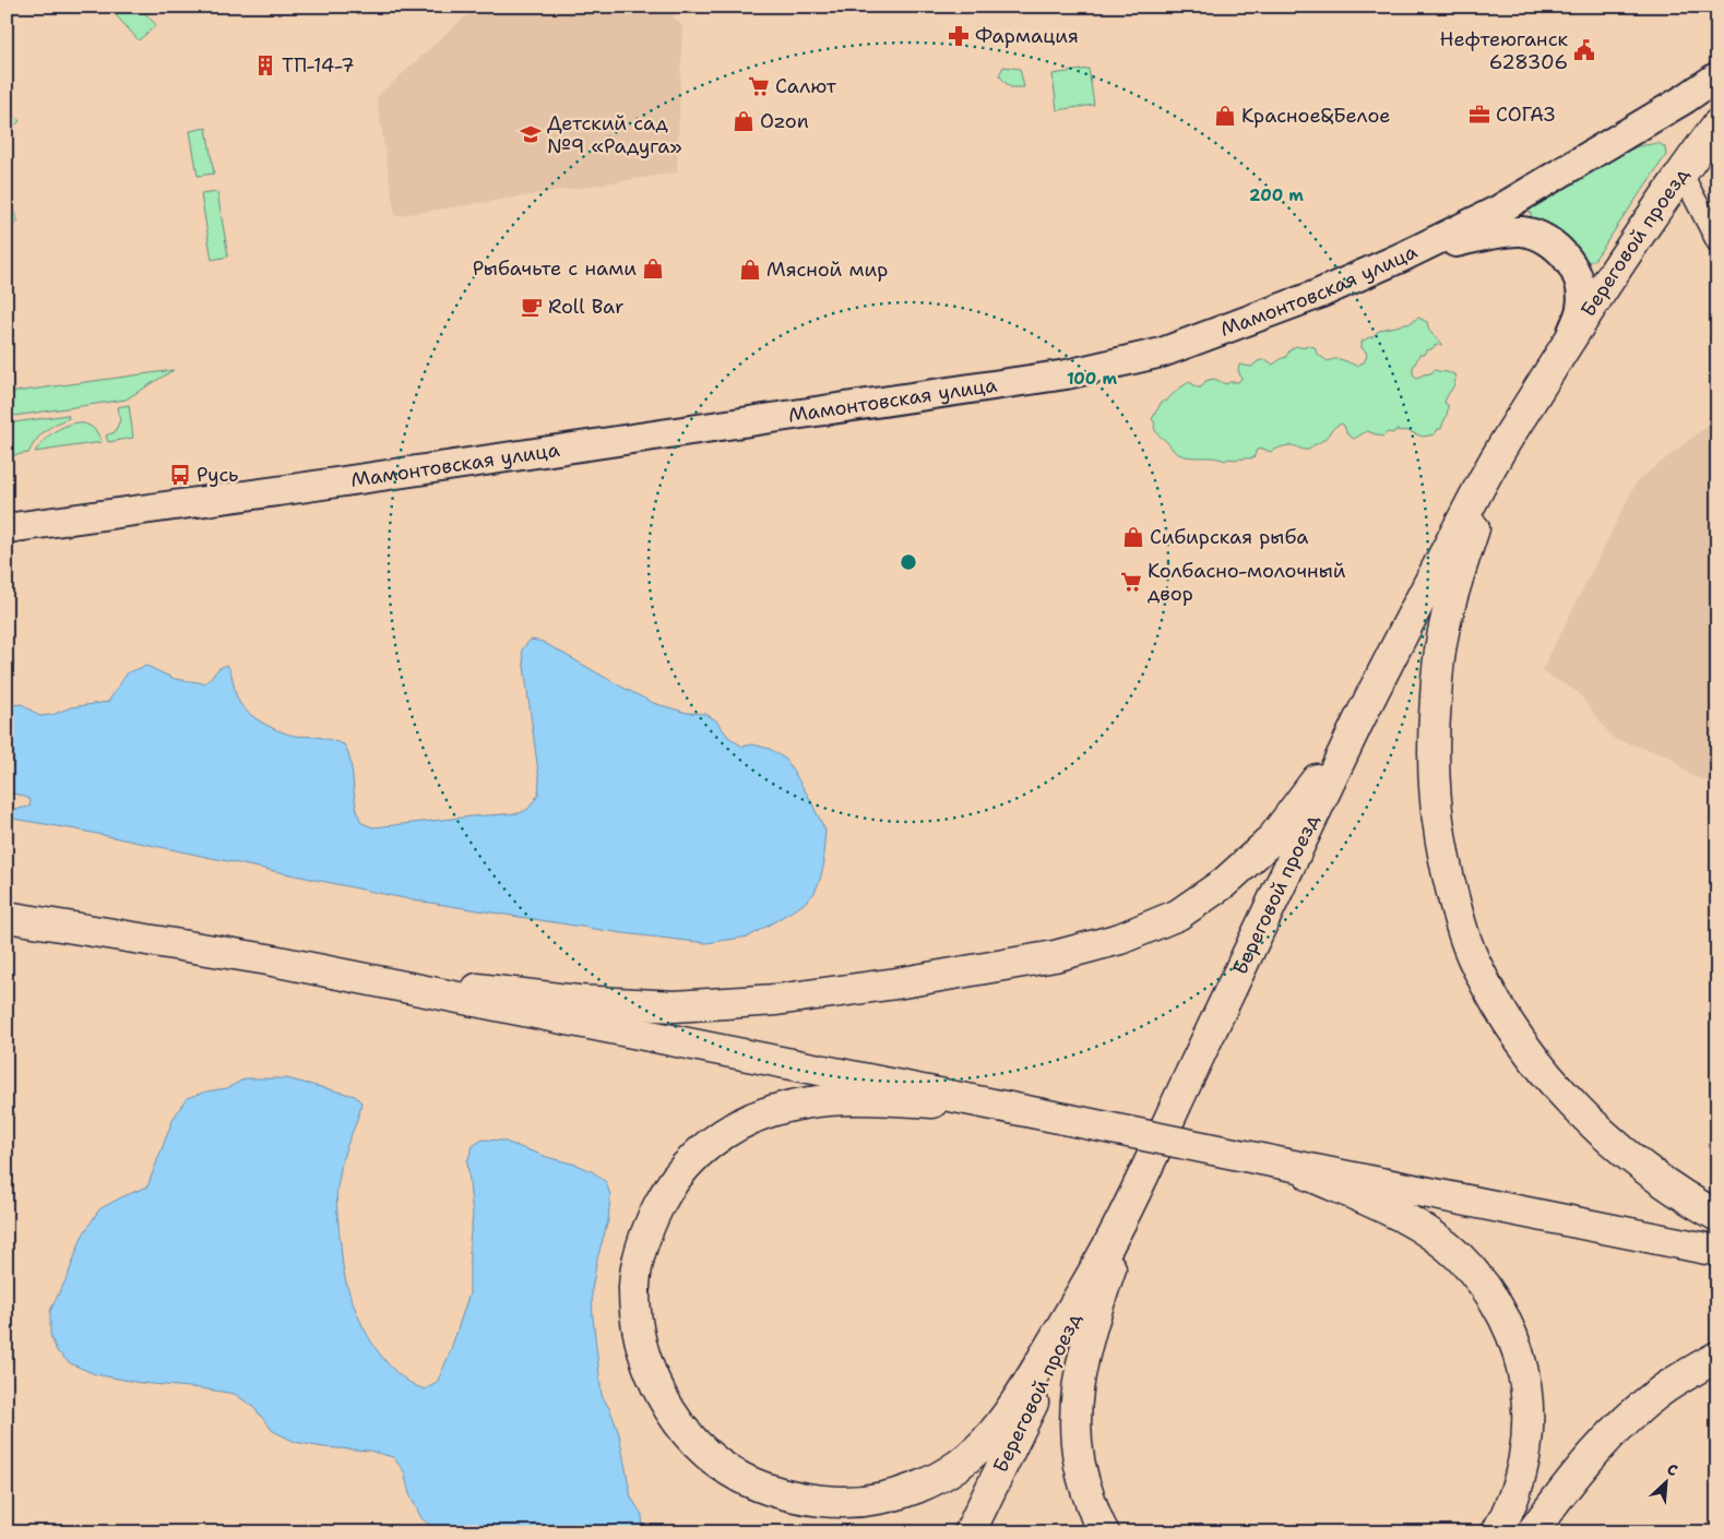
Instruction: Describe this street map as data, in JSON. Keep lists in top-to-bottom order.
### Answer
{
  "streets": {
    "main road": ["Береговой проезд"],
    "street": ["Мамонтовская улица"]
  },
  "places": {
    "pharmacy": ["Фармация"],
    "public building": ["Нефтеюганск 628306"],
    "building": ["ТП-14-7"],
    "supermarket": ["Салют", "Колбасно-молочный двор"],
    "office": ["СОГАЗ"],
    "shop": [
      "Красное&Белое",
      "Ozon",
      "Рыбачьте с нами",
      "Мясной мир",
      "Сибирская рыба"
    ],
    "school or university": ["Детский сад №9 «Радуга»"],
    "cafe": ["Roll Bar"],
    "bus stop": ["Русь"]
  },
  "north": "top right",
  "rings": ["200 m", "100 m"]
}
